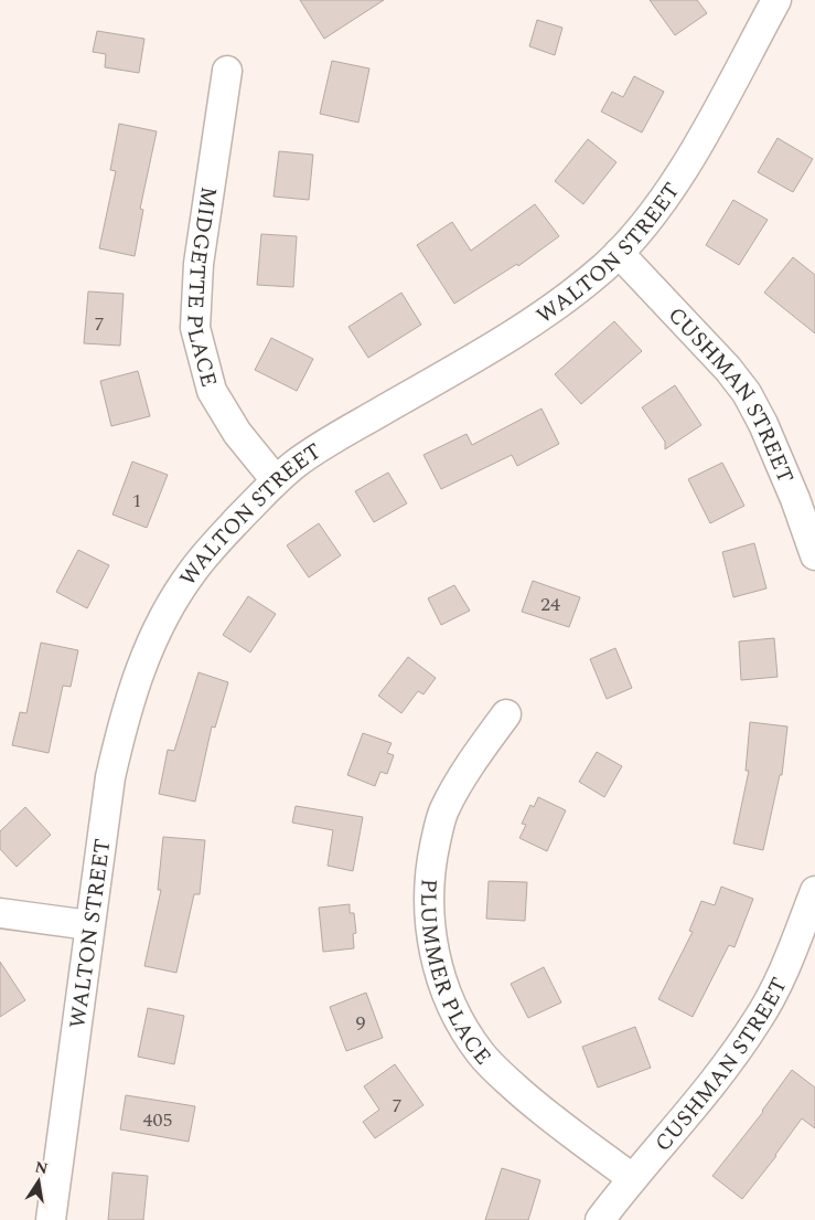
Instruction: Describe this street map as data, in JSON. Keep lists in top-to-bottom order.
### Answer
{
  "streets": {
    "street": [
      "WALTON STREET",
      "MIDGETTE PLACE",
      "CUSHMAN STREET",
      "PLUMMER PLACE"
    ]
  },
  "crossings": [
    ["WALTON STREET", "MIDGETTE PLACE"],
    ["WALTON STREET", "CUSHMAN STREET"],
    ["CUSHMAN STREET", "PLUMMER PLACE"]
  ],
  "house_numbers": [
    "7",
    "1",
    "24",
    "9",
    "7",
    "405"
  ],
  "north": "top"
}
